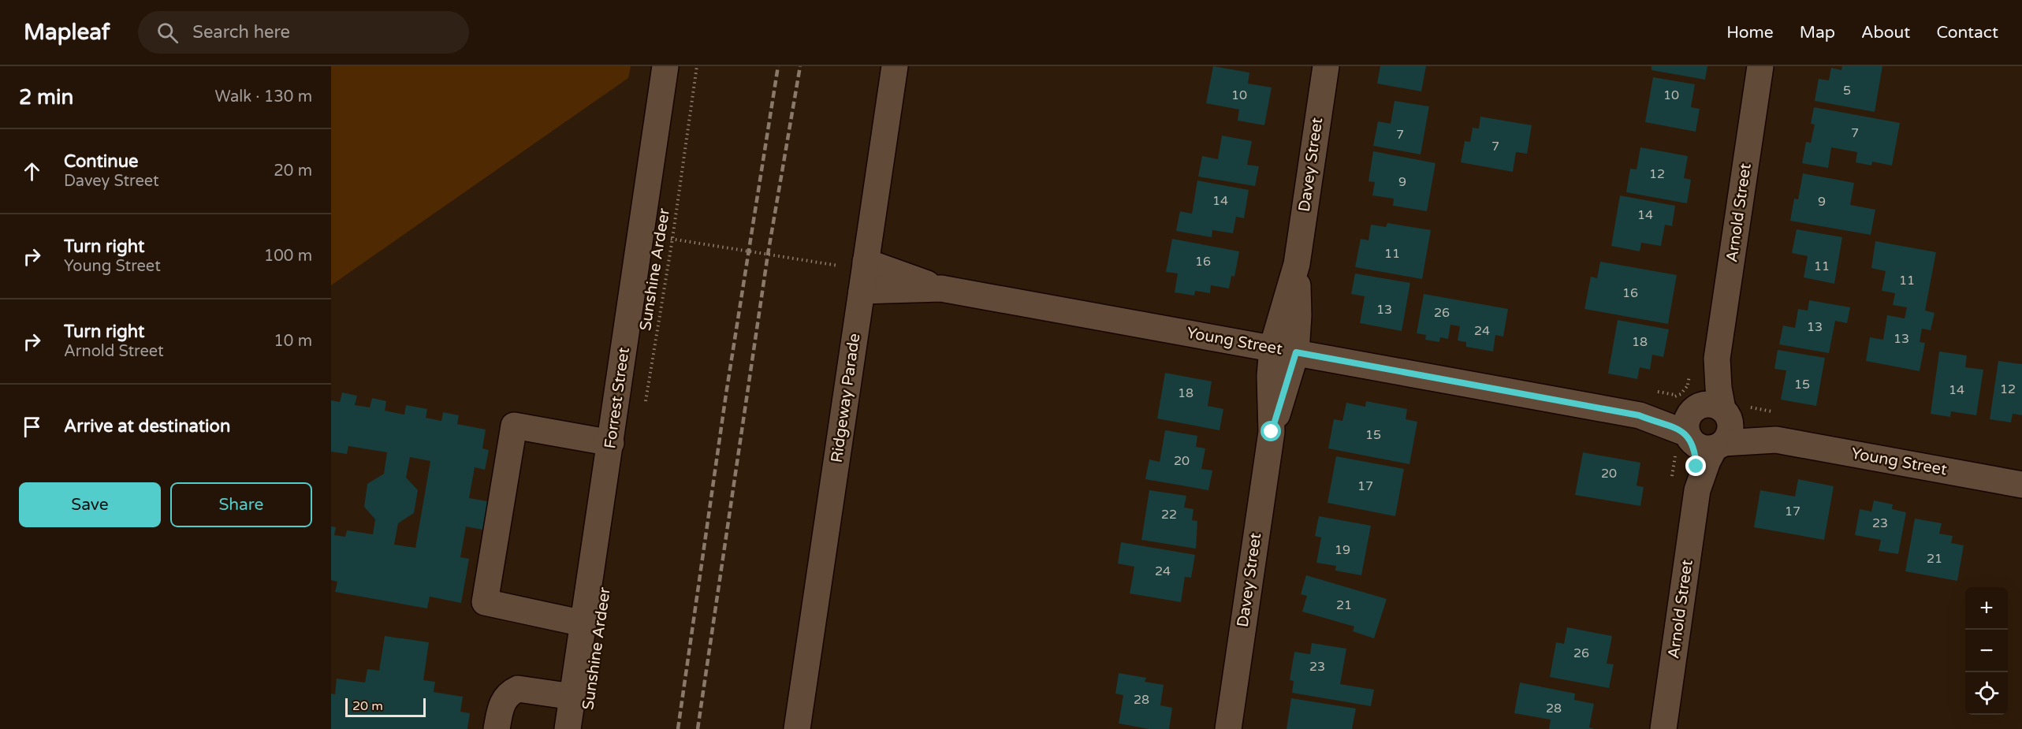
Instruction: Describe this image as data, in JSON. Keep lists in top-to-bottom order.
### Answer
{
  "streets": {
    "street": [
      "Davey Street",
      "Arnold Street",
      "Young Street",
      "Forrest Street",
      "Ridgeway Parade"
    ],
    "path": ["Sunshine Ardeer"]
  },
  "crossings": [
    ["Davey Street", "Young Street"],
    ["Arnold Street", "Young Street"],
    ["Young Street", "Ridgeway Parade"]
  ],
  "house_numbers": [
    "5",
    "10",
    "10",
    "7",
    "7",
    "7",
    "12",
    "9",
    "14",
    "9",
    "14",
    "11",
    "16",
    "11",
    "11",
    "16",
    "13",
    "26",
    "13",
    "24",
    "13",
    "18",
    "15",
    "12",
    "14",
    "18",
    "15",
    "20",
    "20",
    "17",
    "17",
    "22",
    "23",
    "19",
    "21",
    "24",
    "21",
    "26",
    "23",
    "28",
    "28"
  ],
  "scale_bar": "20 m",
  "page": {
    "header": "Mapleaf",
    "search": "Search here",
    "nav": [
      "Home",
      "Map",
      "About",
      "Contact"
    ],
    "heading": ["2 min", "Walk · 130 m"],
    "list": [
      ["Continue", "Davey Street", "20 m"],
      ["Turn right", "Young Street", "100 m"],
      ["Turn right", "Arnold Street", "10 m"],
      "Arrive at destination"
    ],
    "buttons": ["Save", "Share"],
    "map_buttons": ["+", "−"],
    "scale": "20 m"
  }
}
